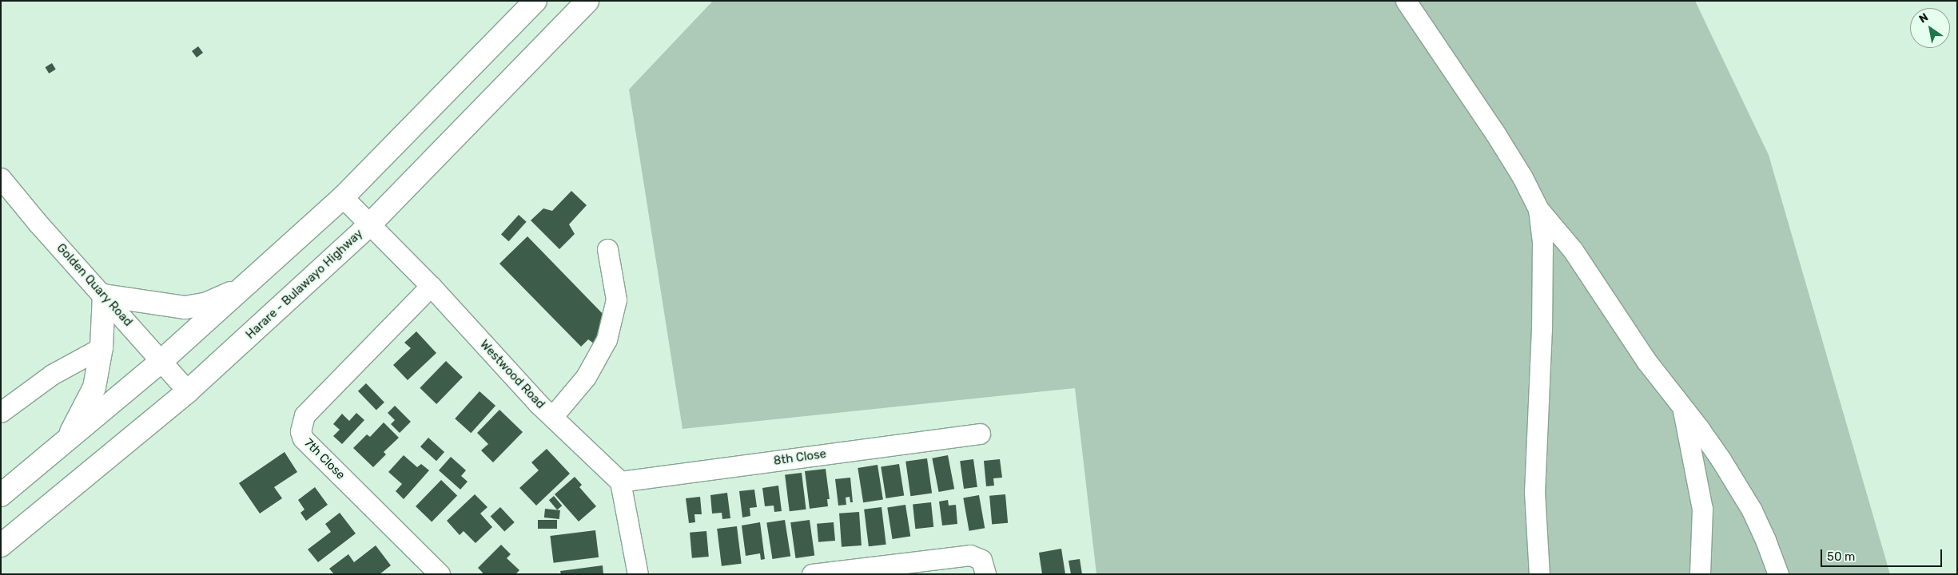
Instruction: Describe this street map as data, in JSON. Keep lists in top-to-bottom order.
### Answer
{
  "streets": {
    "highway": ["Harare - Bulawayo Highway"],
    "street": [
      "Golden Quary Road",
      "Westwood Road",
      "8th Close",
      "7th Close"
    ]
  },
  "crossings": [
    ["Harare - Bulawayo Highway", "Golden Quary Road"],
    ["Harare - Bulawayo Highway", "Westwood Road"],
    ["Westwood Road", "8th Close"],
    ["Westwood Road", "7th Close"]
  ],
  "scale_bar": "50 m",
  "north": "top left"
}
